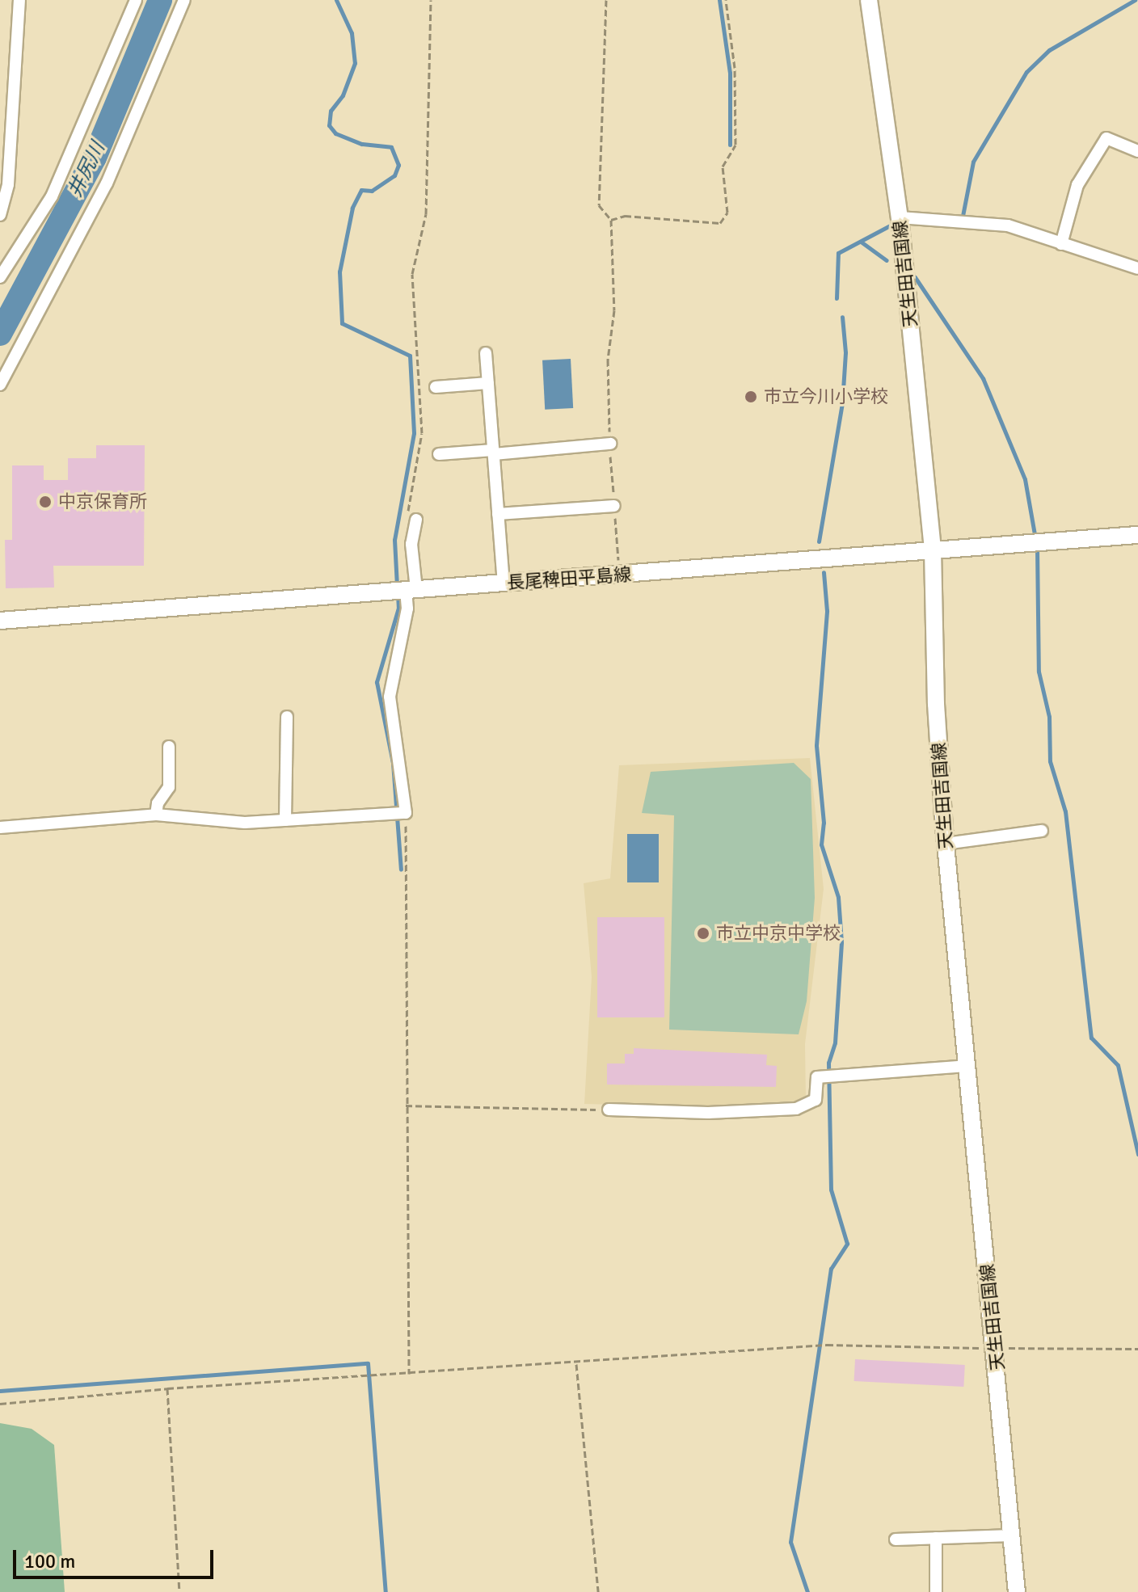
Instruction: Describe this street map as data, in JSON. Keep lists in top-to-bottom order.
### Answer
{
  "streets": {
    "main road": ["天生田吉国線", "長尾稗田平島線"]
  },
  "crossings": [
    ["天生田吉国線", "長尾稗田平島線"]
  ],
  "water": ["井尻川"],
  "places": ["市立今川小学校", "中京保育所", "市立中京中学校"],
  "scale_bar": "100 m"
}
